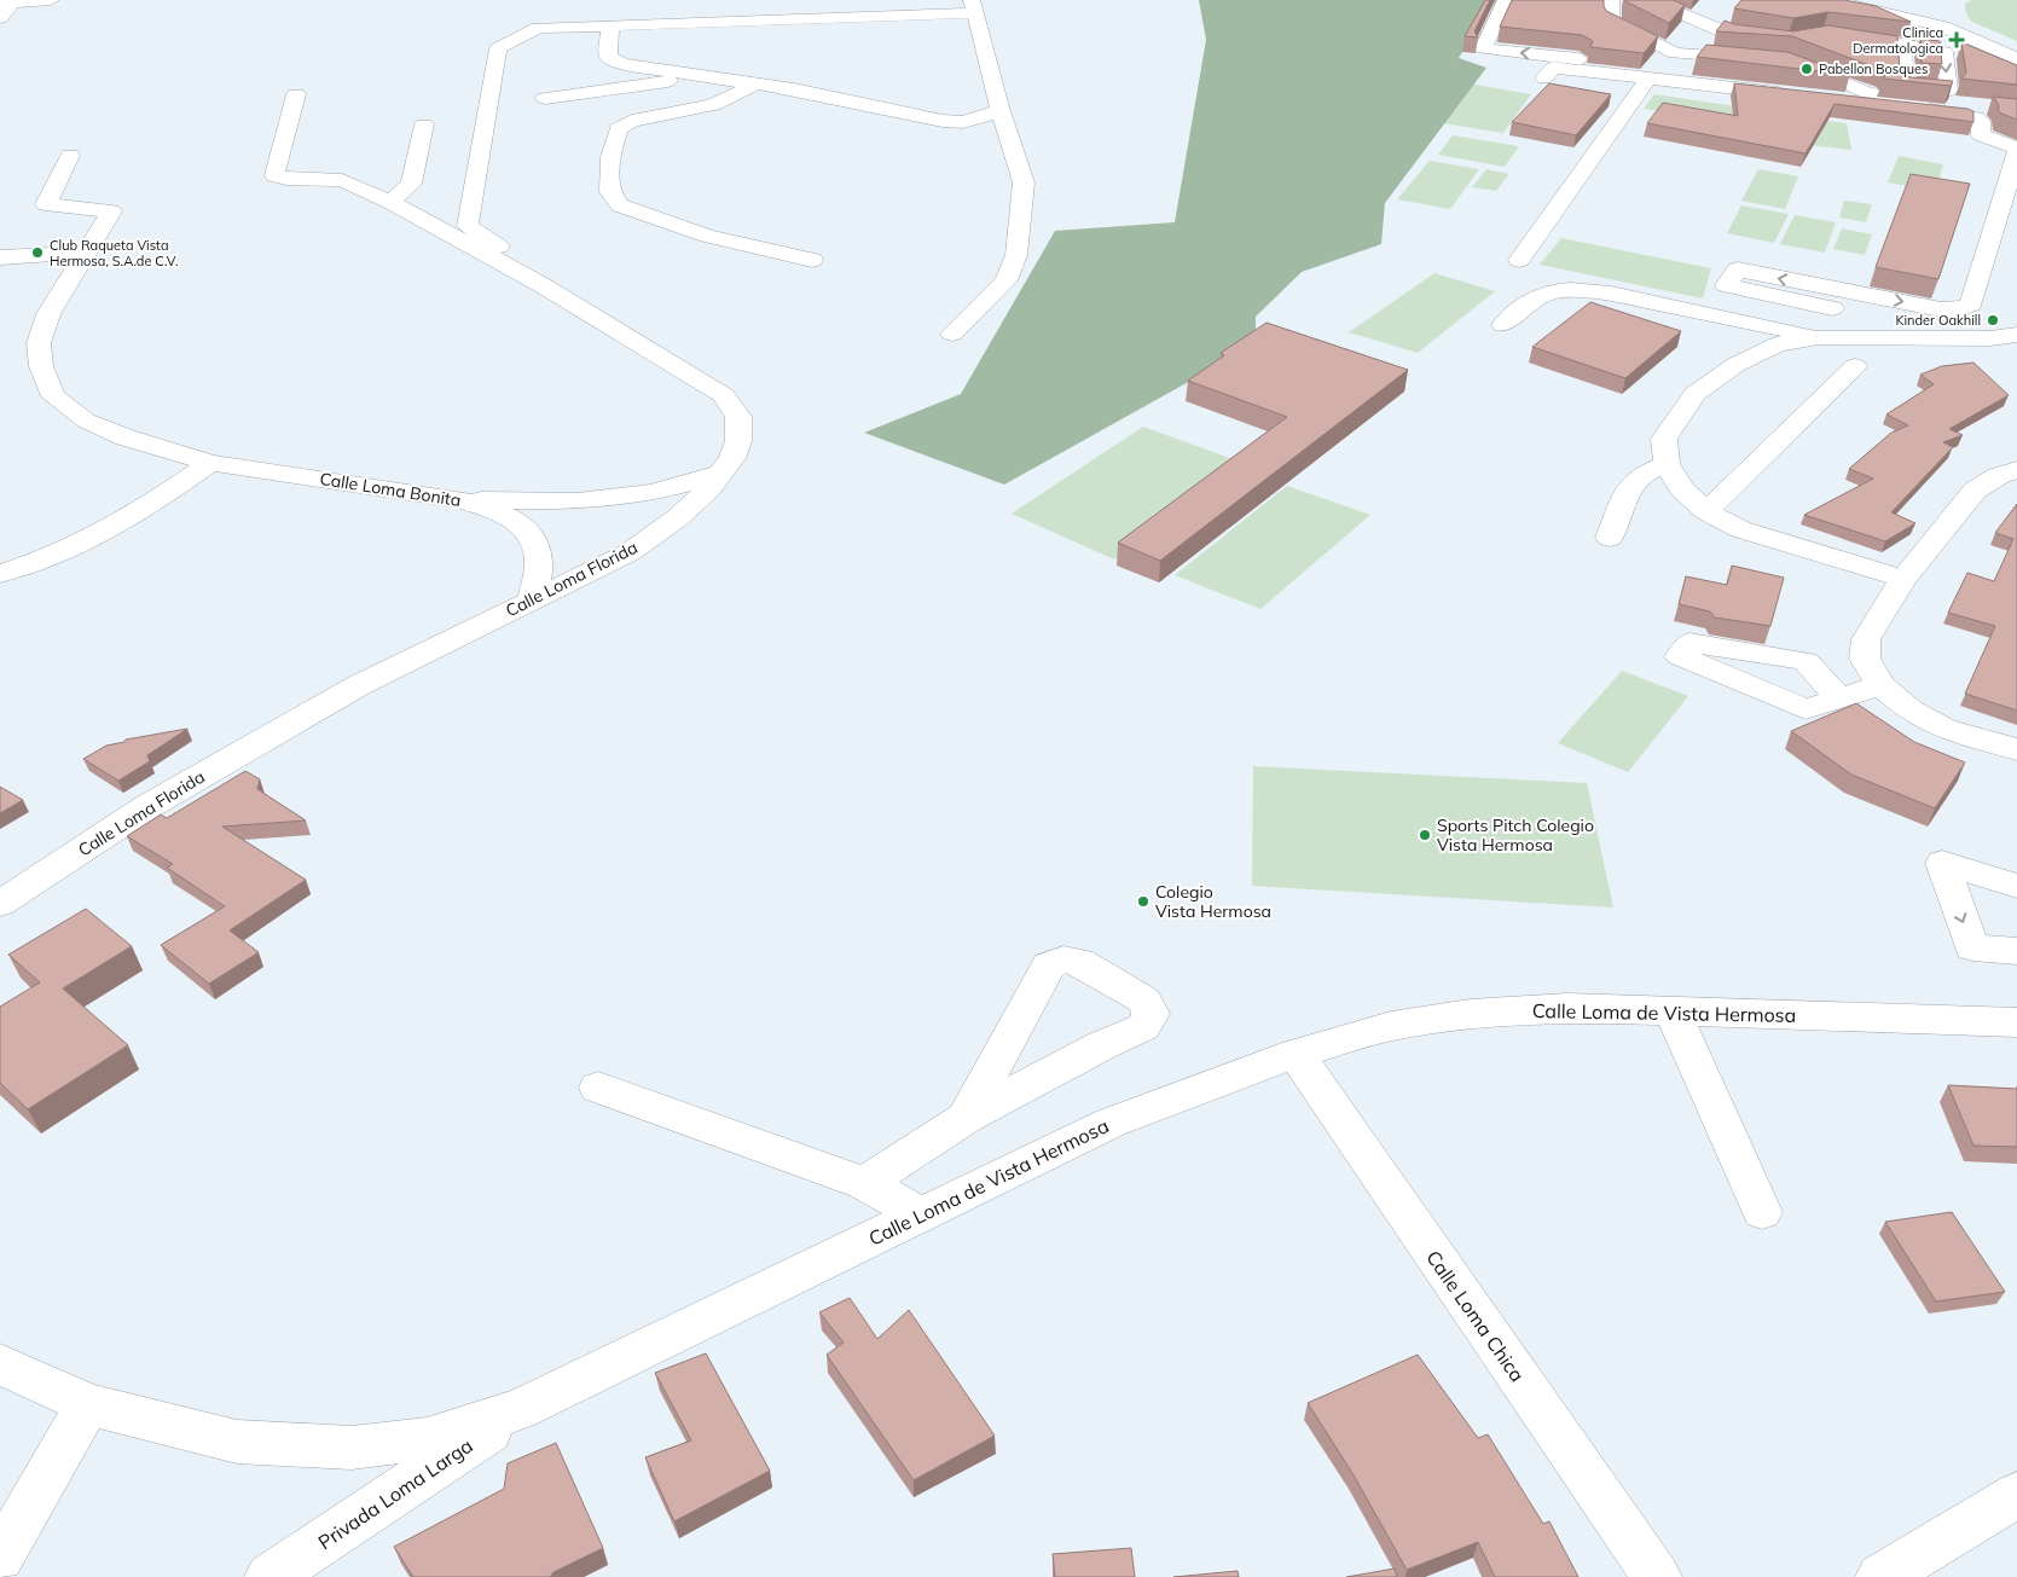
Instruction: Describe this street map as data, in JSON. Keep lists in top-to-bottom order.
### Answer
{
  "streets": {
    "street": [
      "Calle Loma Bonita",
      "Calle Loma Florida",
      "Calle Loma de Vista Hermosa",
      "Calle Loma Chica",
      "Privada Loma Larga"
    ]
  },
  "crossings": [
    ["Calle Loma Bonita", "Calle Loma Florida"],
    ["Calle Loma de Vista Hermosa", "Calle Loma Chica"],
    ["Calle Loma de Vista Hermosa", "Privada Loma Larga"]
  ],
  "places": {
    "health": ["Clinica Dermatologica"],
    "other": [
      "Pabellon Bosques",
      "Club Raqueta Vista Hermosa, S.A.de C.V.",
      "Kinder Oakhill",
      "Sports Pitch Colegio Vista Hermosa",
      "Colegio Vista Hermosa"
    ]
  }
}
